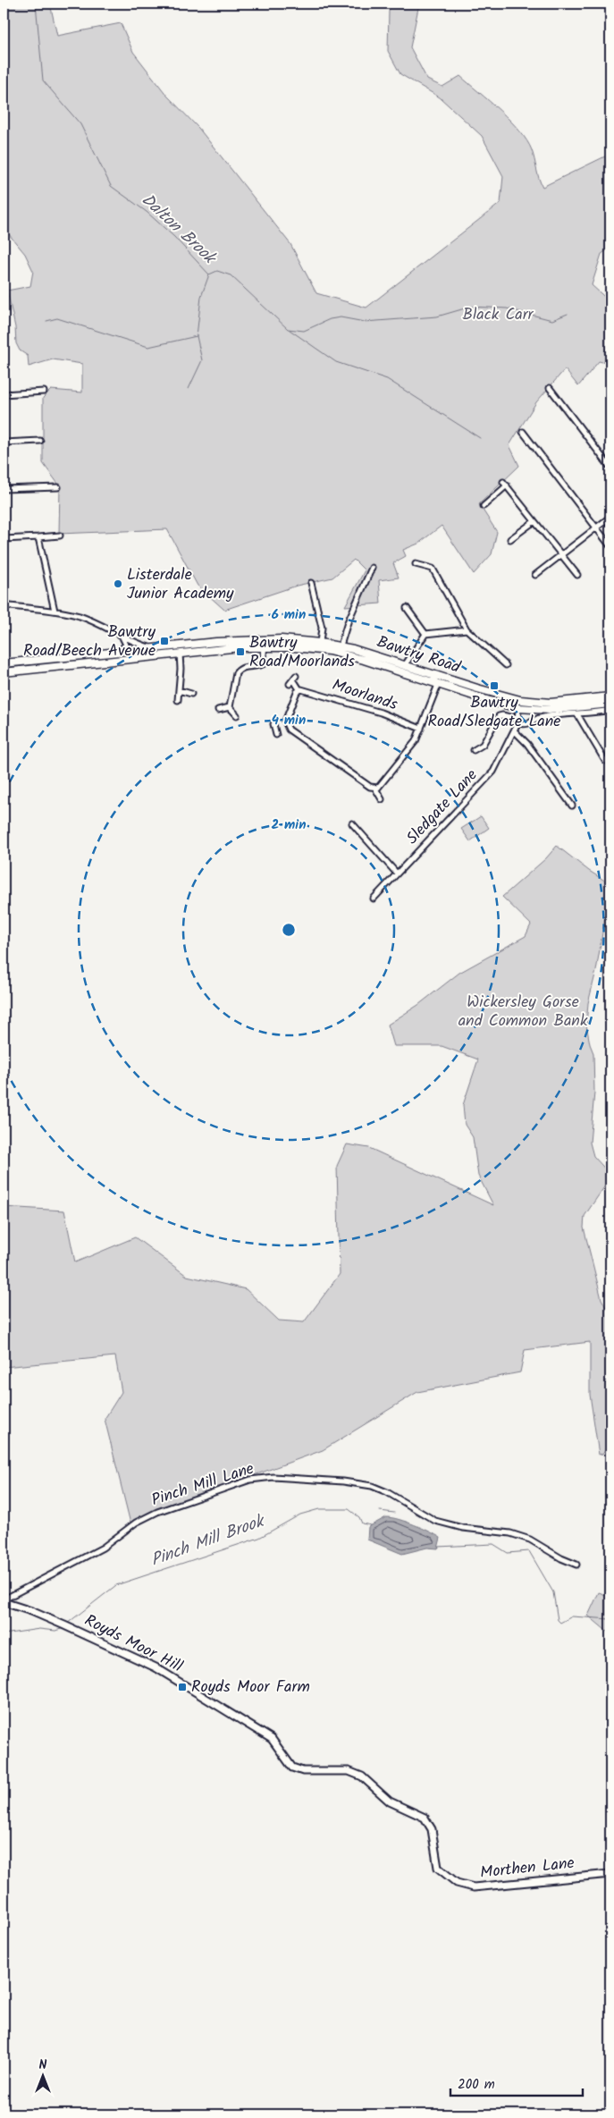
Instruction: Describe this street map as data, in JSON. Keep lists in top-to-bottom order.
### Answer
{
  "streets": {
    "main road": ["Bawtry Road", "Royds Moor Hill", "Morthen Lane"],
    "street": ["Moorlands", "Sledgate Lane", "Pinch Mill Lane"]
  },
  "crossings": [
    ["Pinch Mill Lane", "Royds Moor Hill"],
    ["Royds Moor Hill", "Morthen Lane"]
  ],
  "water": ["Dalton Brook", "Pinch Mill Brook"],
  "parks": ["Black Carr", "Wickersley Gorse and Common Bank"],
  "places": {
    "other": ["Listerdale Junior Academy"],
    "transit": [
      "Bawtry Road/Beech Avenue",
      "Bawtry Road/Moorlands",
      "Bawtry Road/Sledgate Lane",
      "Royds Moor Farm"
    ]
  },
  "scale_bar": "200 m",
  "north": "top",
  "rings": ["6 min", "4 min", "2 min"]
}
